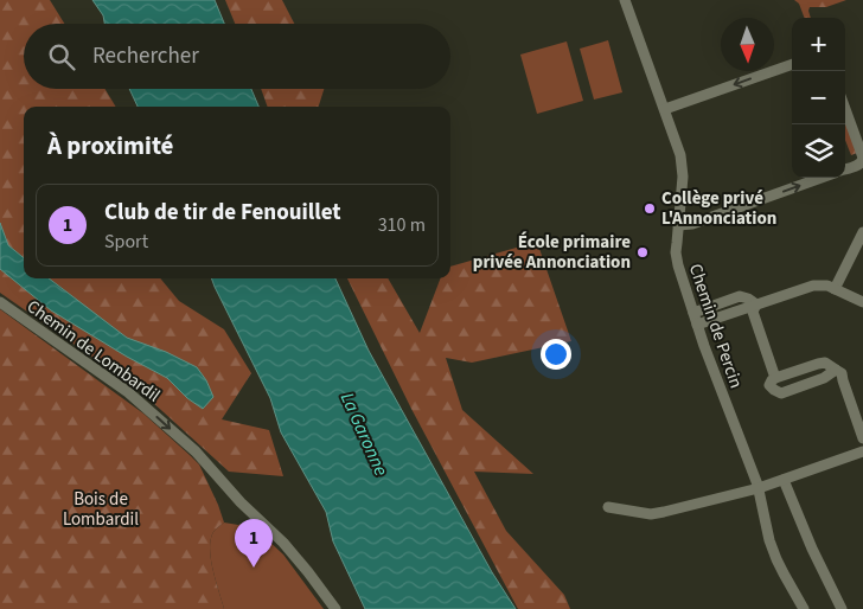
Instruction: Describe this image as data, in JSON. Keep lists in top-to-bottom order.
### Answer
{
  "streets": {
    "street": ["Chemin de Percin", "Chemin de Lombardil"]
  },
  "one_way": ["Chemin de Lombardil"],
  "water": ["La Garonne"],
  "parks": ["Bois de Lombardil"],
  "places": ["Collège privé L'Annonciation", "École primaire privée Annonciation"],
  "north": "bottom",
  "page": {
    "map_buttons": ["+", "−"],
    "search": "Rechercher",
    "heading": "À proximité",
    "list": [
      {
        "mark": "1",
        "name": "Club de tir de Fenouillet",
        "note": "Sport",
        "value": "310 m"
      }
    ],
    "pins": "1"
  }
}
